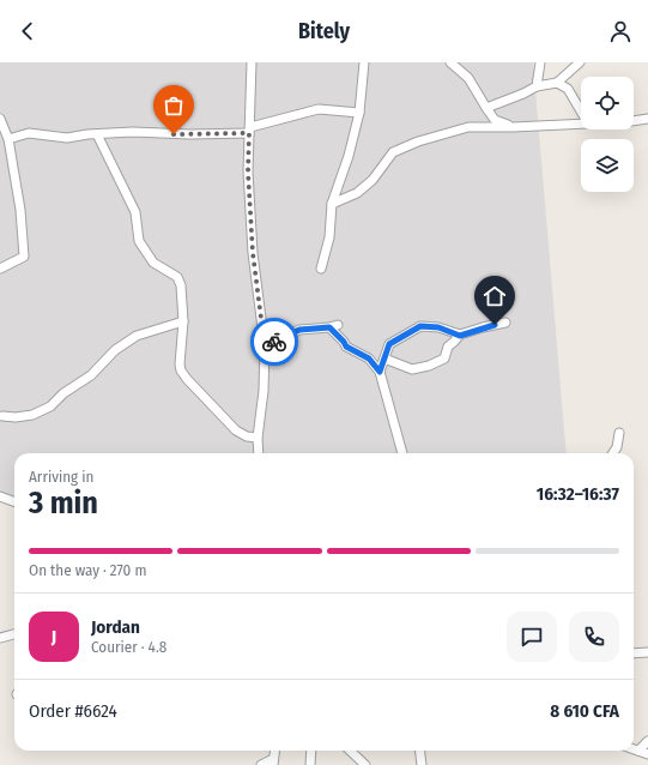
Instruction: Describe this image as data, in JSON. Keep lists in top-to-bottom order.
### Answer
{
  "page": {
    "header": "Bitely",
    "heading": ["3 min", "Arriving in", "16:32–16:37"],
    "panel": [
      "Jordan",
      "Courier · 4.8",
      "Order #6624",
      "8 610 CFA"
    ],
    "bar": "On the way · 270 m",
    "round": "J"
  }
}
